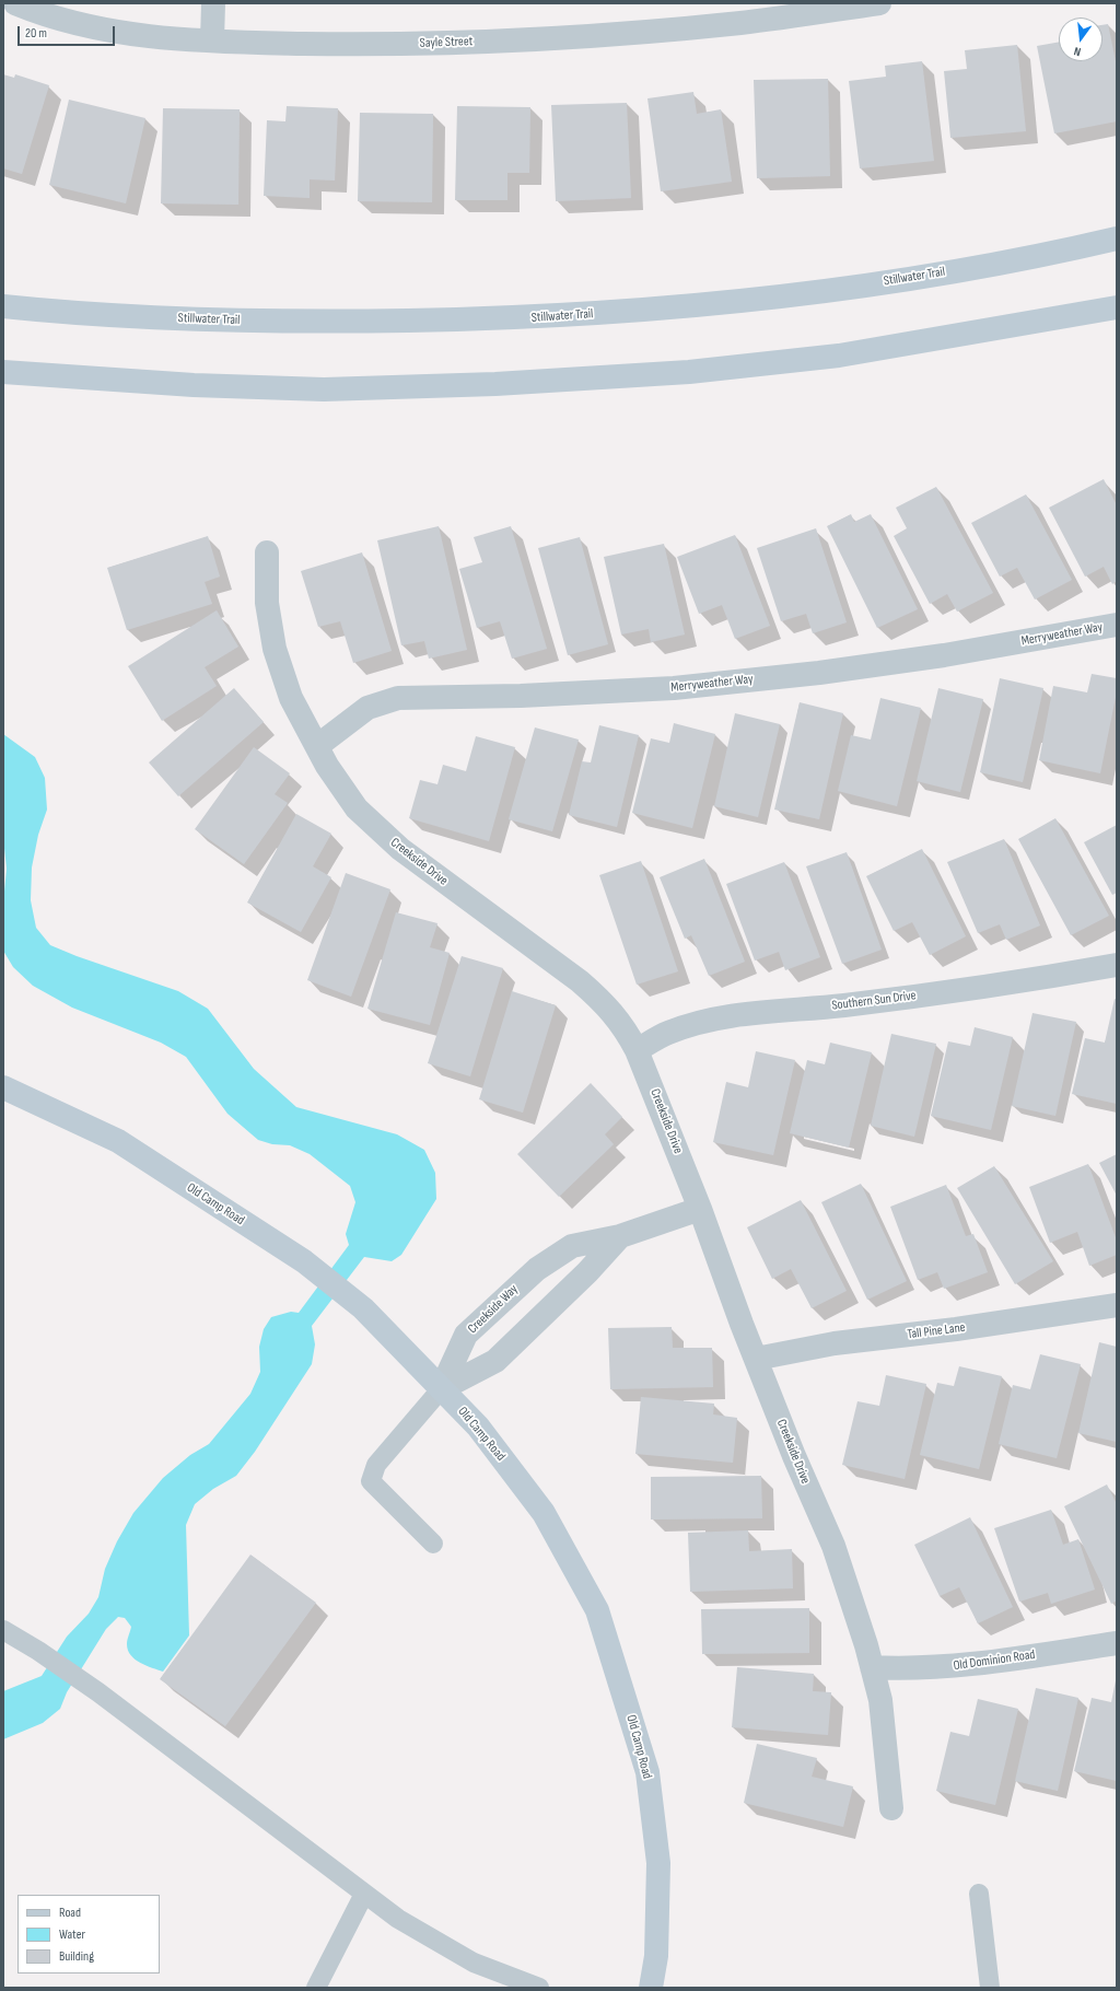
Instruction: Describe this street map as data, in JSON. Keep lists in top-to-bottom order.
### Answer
{
  "streets": {
    "main road": ["Stillwater Trail", "Old Camp Road"],
    "street": [
      "Sayle Street",
      "Merryweather Way",
      "Creekside Drive",
      "Southern Sun Drive",
      "Creekside Way",
      "Tall Pine Lane",
      "Old Dominion Road"
    ]
  },
  "crossings": [
    ["Merryweather Way", "Creekside Drive"],
    ["Creekside Drive", "Southern Sun Drive"],
    ["Creekside Drive", "Creekside Way"],
    ["Creekside Drive", "Tall Pine Lane"],
    ["Creekside Drive", "Old Dominion Road"],
    ["Old Camp Road", "Creekside Way"]
  ],
  "legend": ["Road", "Water", "Building"],
  "scale_bar": "20 m",
  "north": "bottom"
}
